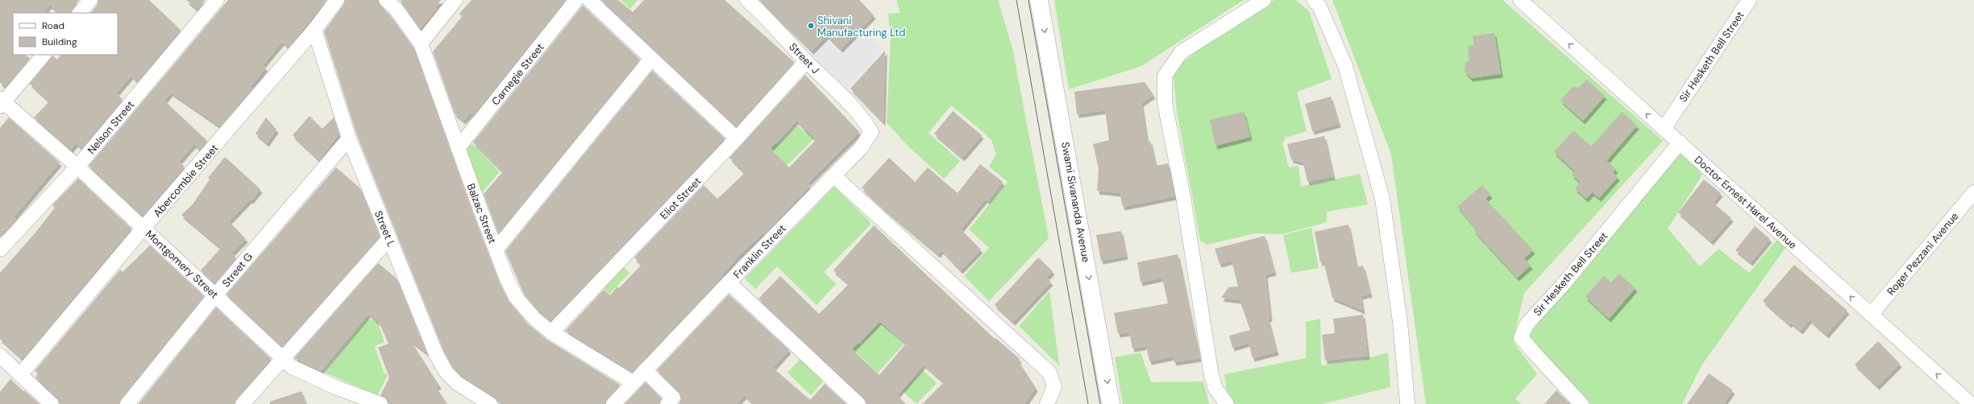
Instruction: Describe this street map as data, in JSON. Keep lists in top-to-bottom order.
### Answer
{
  "streets": {
    "street": [
      "Sir Hesketh Bell Street",
      "Street J",
      "Carnegie Street",
      "Nelson Street",
      "Abercombie Street",
      "Eliot Street",
      "Swami Sivananda Avenue",
      "Doctor Ernest Harel Avenue",
      "Balzac Street",
      "Street L",
      "Franklin Street",
      "Roger Pezzani Avenue",
      "Montgomery Street",
      "Street G"
    ]
  },
  "crossings": [
    ["Sir Hesketh Bell Street", "Doctor Ernest Harel Avenue"],
    ["Street J", "Eliot Street"],
    ["Street J", "Franklin Street"],
    ["Carnegie Street", "Balzac Street"],
    ["Nelson Street", "Montgomery Street"],
    ["Abercombie Street", "Street L"],
    ["Abercombie Street", "Montgomery Street"],
    ["Eliot Street", "Balzac Street"],
    ["Doctor Ernest Harel Avenue", "Roger Pezzani Avenue"],
    ["Balzac Street", "Franklin Street"],
    ["Street L", "Street G"],
    ["Montgomery Street", "Street G"]
  ],
  "one_way": ["Swami Sivananda Avenue", "Doctor Ernest Harel Avenue"],
  "places": ["Shivani Manufacturing Ltd"],
  "legend": ["Road", "Building"]
}
